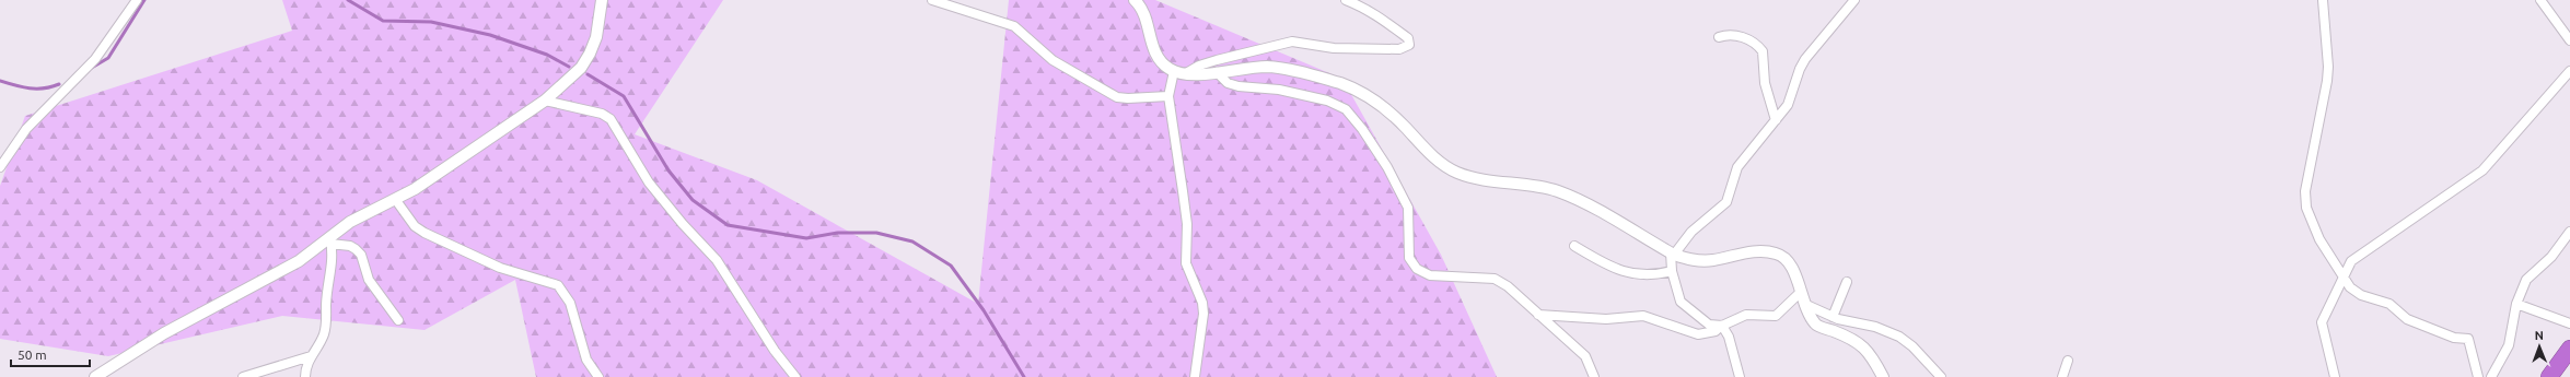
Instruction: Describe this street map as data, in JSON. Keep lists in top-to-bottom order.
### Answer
{
  "scale_bar": "50 m",
  "north": "top"
}
